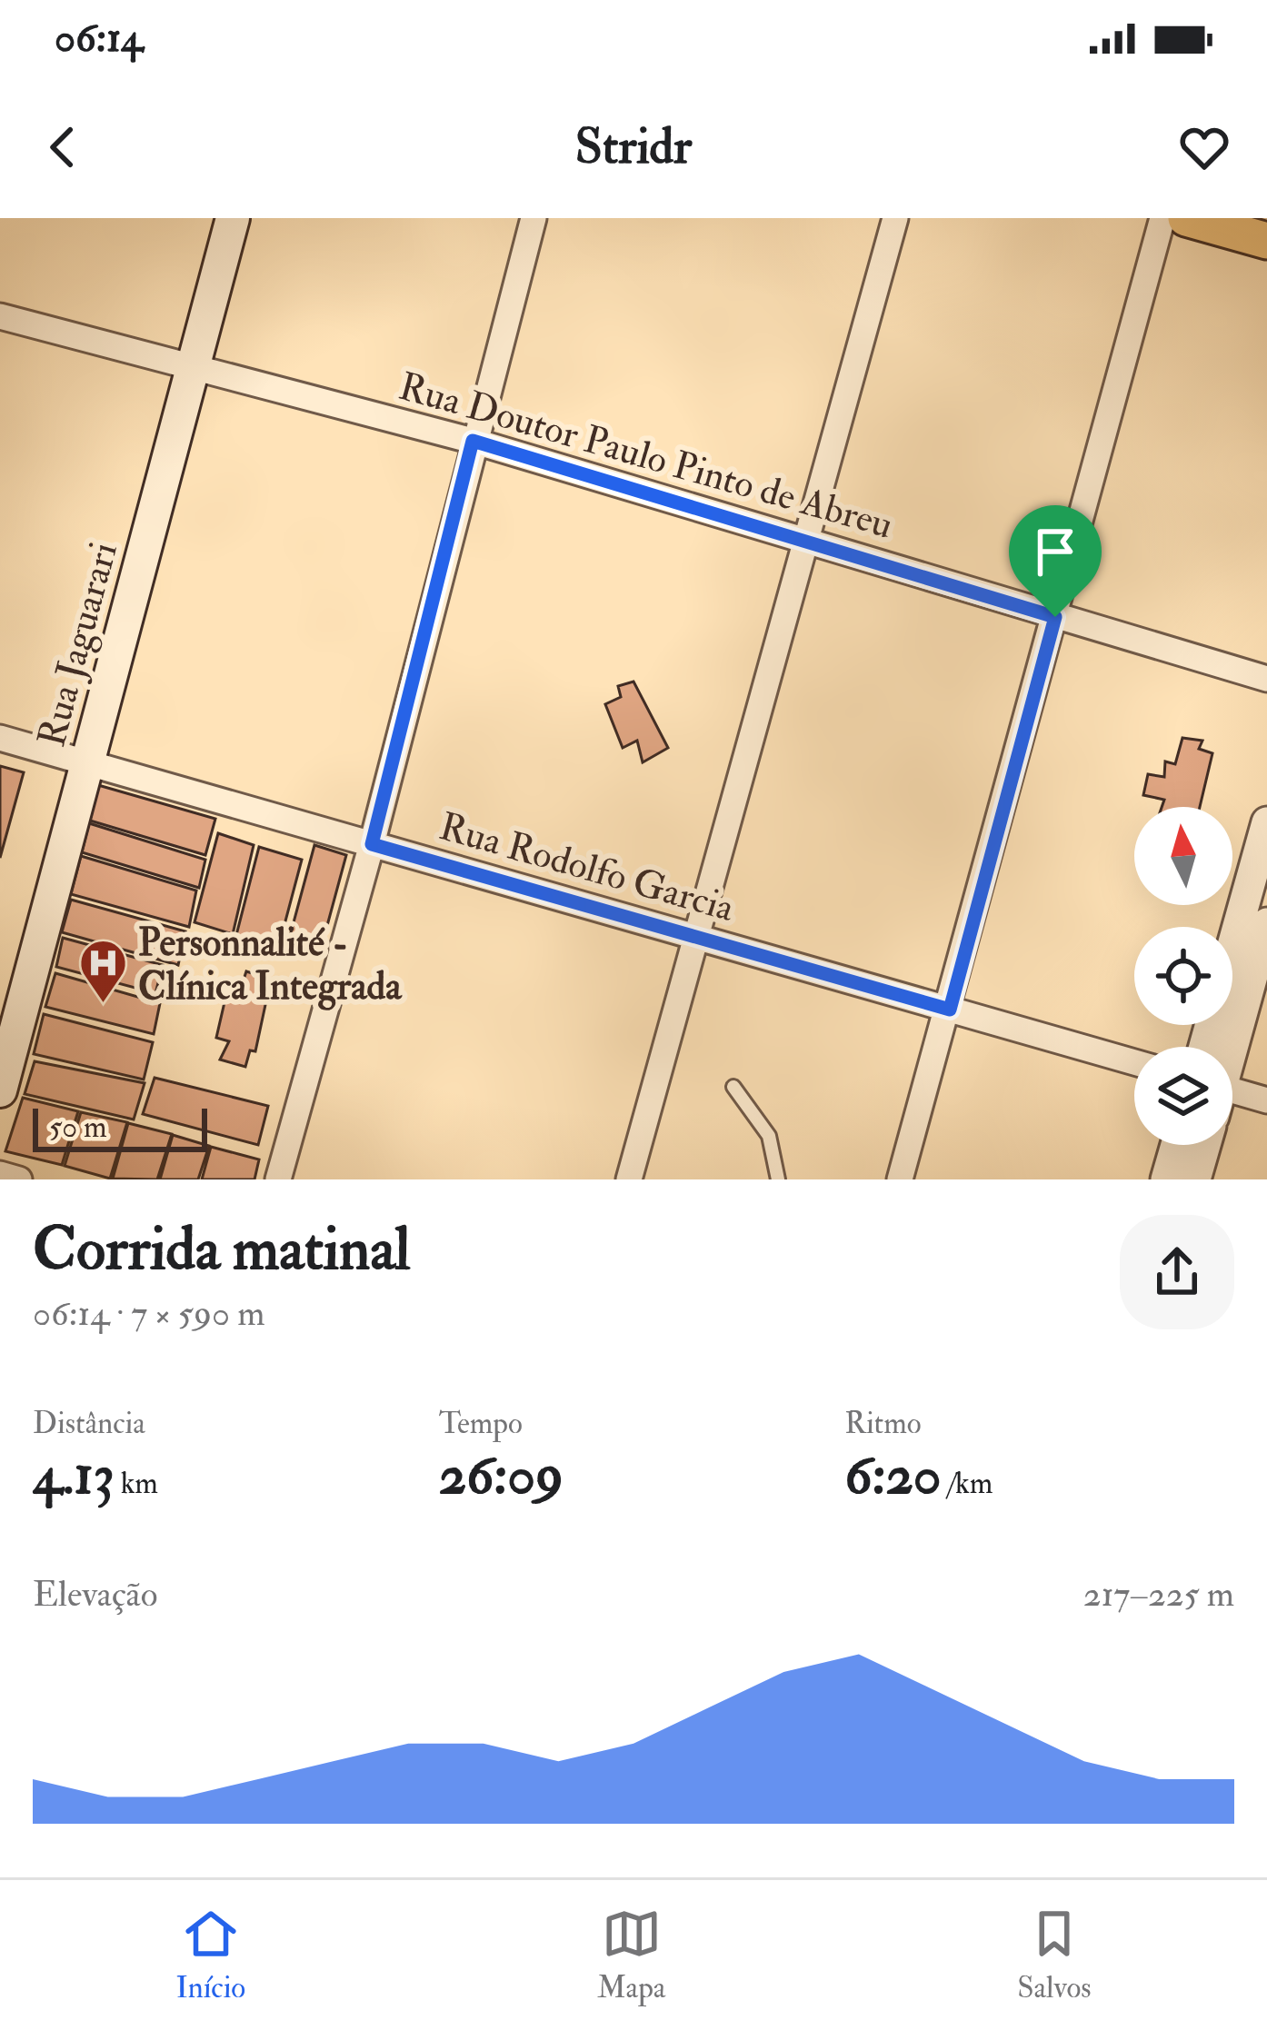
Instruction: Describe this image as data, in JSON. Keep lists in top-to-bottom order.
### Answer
{
  "streets": {
    "main road": ["Rua Jaguarari"],
    "street": ["Rua Doutor Paulo Pinto de Abreu", "Rua Rodolfo Garcia"]
  },
  "crossings": [
    ["Rua Doutor Paulo Pinto de Abreu", "Rua Jaguarari"],
    ["Rua Jaguarari", "Rua Rodolfo Garcia"]
  ],
  "places": {
    "hospital": ["Personnalité - Clínica Integrada"]
  },
  "scale_bar": "50 m",
  "north": "top",
  "page": {
    "status": "06:14",
    "header": "Stridr",
    "scale": "50 m",
    "heading": ["Corrida matinal", "06:14 · 7 × 590 m"],
    "stats": [
      ["Distância", "4.13 km"],
      ["Tempo", "26:09"],
      ["Ritmo", "6:20 /km"]
    ],
    "chart": ["Elevação", "217–225 m"],
    "tabs": ["Início", "Mapa", "Salvos"]
  }
}
